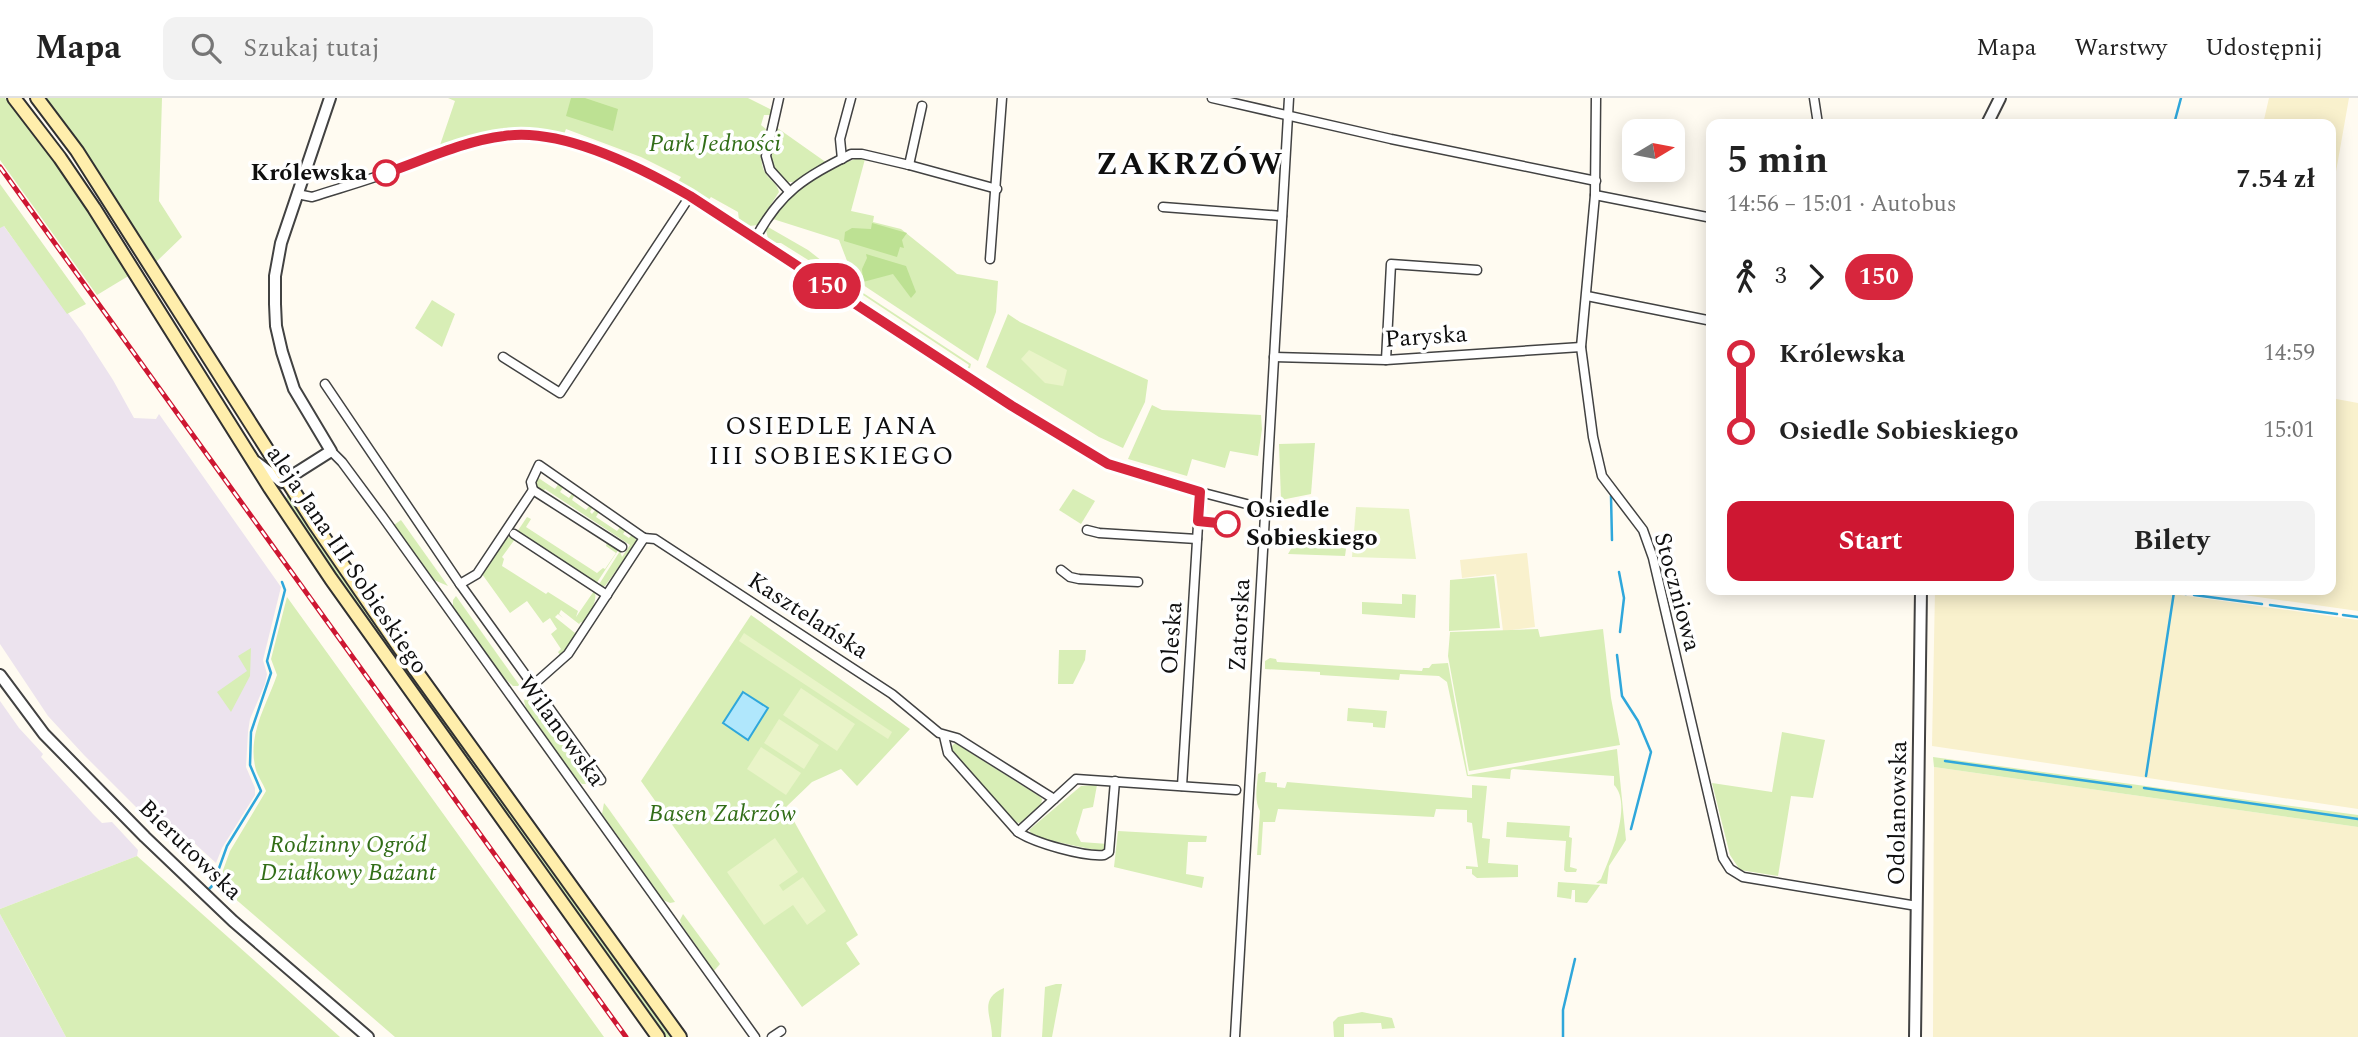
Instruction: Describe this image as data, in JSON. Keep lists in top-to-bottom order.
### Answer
{
  "streets": {
    "main road": ["aleja Jana III Sobieskiego"],
    "street": [
      "Paryska",
      "Stoczniowa",
      "Kasztelańska",
      "Zatorska",
      "Oleska",
      "Wilanowska",
      "Odolanowska",
      "Bierutowska"
    ]
  },
  "crossings": [
    ["Paryska", "Stoczniowa"],
    ["Paryska", "Zatorska"],
    ["Stoczniowa", "Odolanowska"]
  ],
  "districts": ["ZAKRZÓW", "OSIEDLE JANA III SOBIESKIEGO"],
  "parks": ["Park Jedności", "Basen Zakrzów", "Rodzinny Ogród Działkowy Bażant"],
  "places": ["Królewska", "Osiedle Sobieskiego"],
  "lines": ["bus line 150"],
  "north": "right",
  "page": {
    "header": "Mapa",
    "search": "Szukaj tutaj",
    "nav": ["Mapa", "Warstwy", "Udostępnij"],
    "on_map": "150",
    "heading": ["5 min", "14:56 – 15:01 · Autobus", "7.54 zł"],
    "legs": ["3", "150"],
    "list": [
      {
        "name": "Królewska",
        "value": "14:59"
      },
      {
        "name": "Osiedle Sobieskiego",
        "value": "15:01"
      }
    ],
    "buttons": ["Start", "Bilety"]
  }
}
